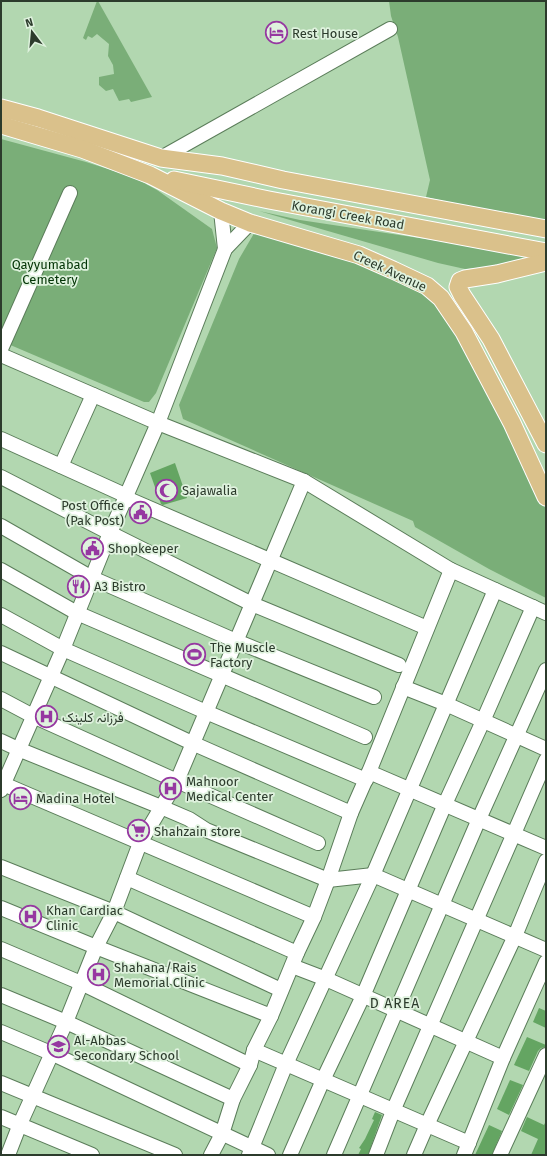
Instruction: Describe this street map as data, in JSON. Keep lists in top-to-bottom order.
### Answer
{
  "streets": {
    "main road": ["Korangi Creek Road", "Creek Avenue"]
  },
  "crossings": [
    ["Korangi Creek Road", "Creek Avenue"]
  ],
  "districts": ["D AREA"],
  "parks": ["Qayyumabad Cemetery"],
  "places": {
    "hotel": ["Rest House", "Madina Hotel"],
    "mosque": ["Sajawalia"],
    "public building": ["Post Office (Pak Post)", "Shopkeeper"],
    "restaurant": ["A3 Bistro"],
    "sports": ["The Muscle Factory"],
    "hospital": [
      "فرزانہ کلینک",
      "Mahnoor Medical Center",
      "Khan Cardiac Clinic",
      "Shahana/Rais Memorial Clinic"
    ],
    "supermarket": ["Shahzain store"],
    "school or university": ["Al-Abbas Secondary School"]
  },
  "north": "top"
}
